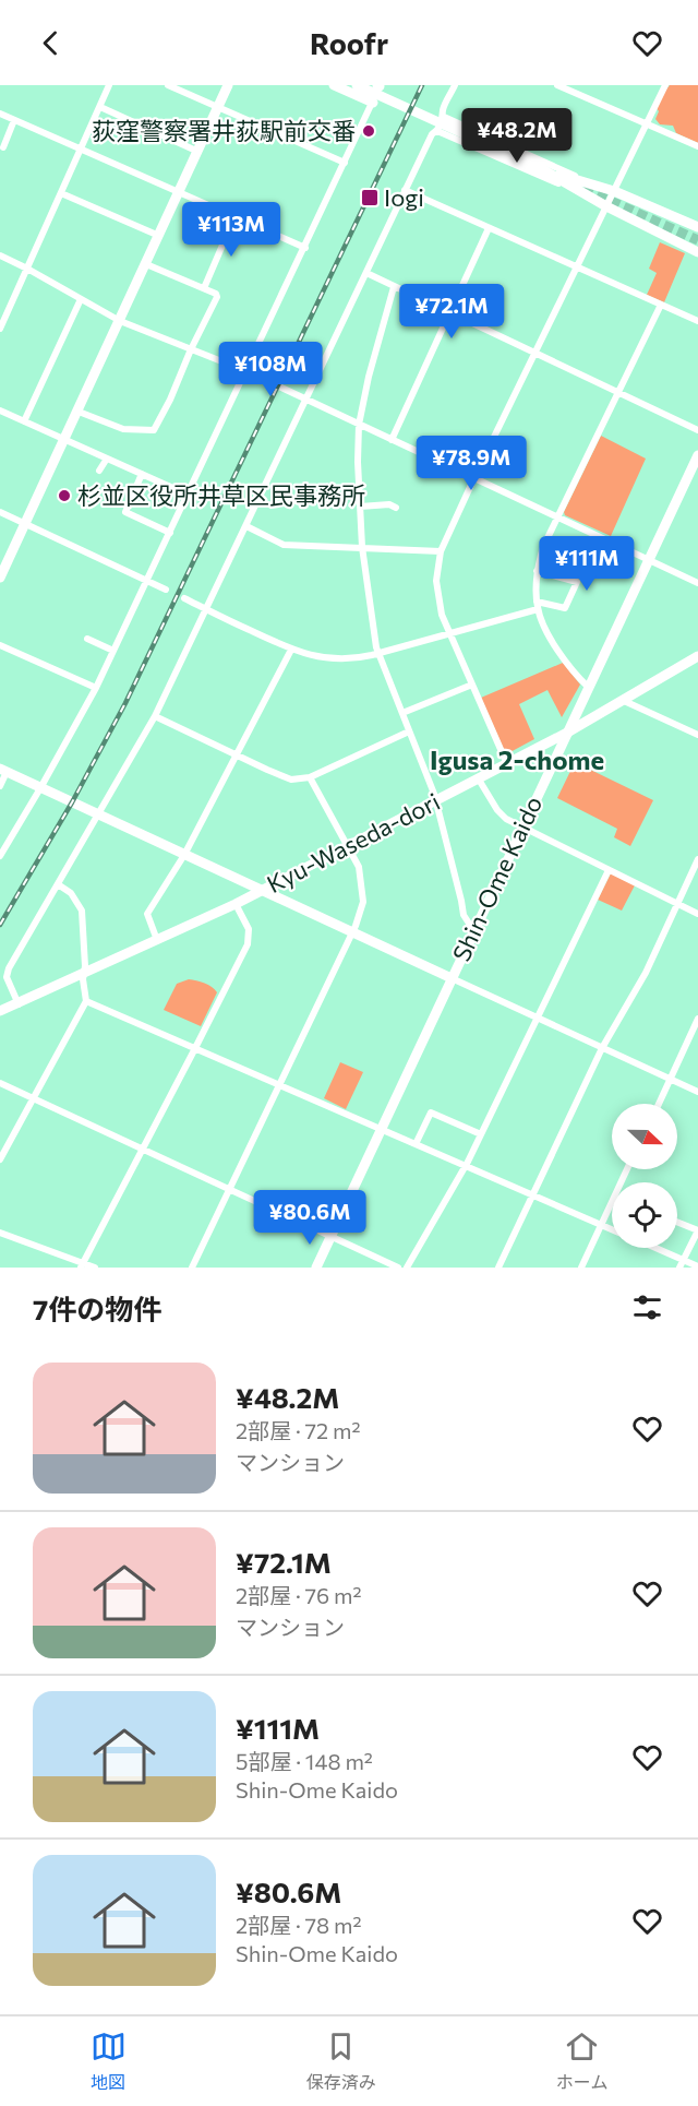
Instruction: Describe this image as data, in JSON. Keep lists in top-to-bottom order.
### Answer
{
  "streets": {
    "main road": ["Kyu-Waseda-dori", "Shin-Ome Kaido"]
  },
  "crossings": [
    ["Kyu-Waseda-dori", "Shin-Ome Kaido"]
  ],
  "districts": ["Igusa 2-chome"],
  "places": {
    "other": ["荻窪警察署井荻駅前交番", "杉並区役所井草区民事務所"],
    "transit": ["Iogi"]
  },
  "north": "right",
  "page": {
    "header": "Roofr",
    "price": [
      "¥48.2M",
      "¥113M",
      "¥72.1M",
      "¥108M",
      "¥78.9M",
      "¥111M",
      "¥80.6M"
    ],
    "heading": "7件の物件",
    "list": [
      {
        "name": "¥48.2M",
        "note": "2部屋 · 72 m² · マンション"
      },
      {
        "name": "¥72.1M",
        "note": "2部屋 · 76 m² · マンション"
      },
      {
        "name": "¥111M",
        "note": "5部屋 · 148 m² · Shin-Ome Kaido"
      },
      {
        "name": "¥80.6M",
        "note": "2部屋 · 78 m² · Shin-Ome Kaido"
      }
    ],
    "tabs": ["地図", "保存済み", "ホーム"]
  }
}
